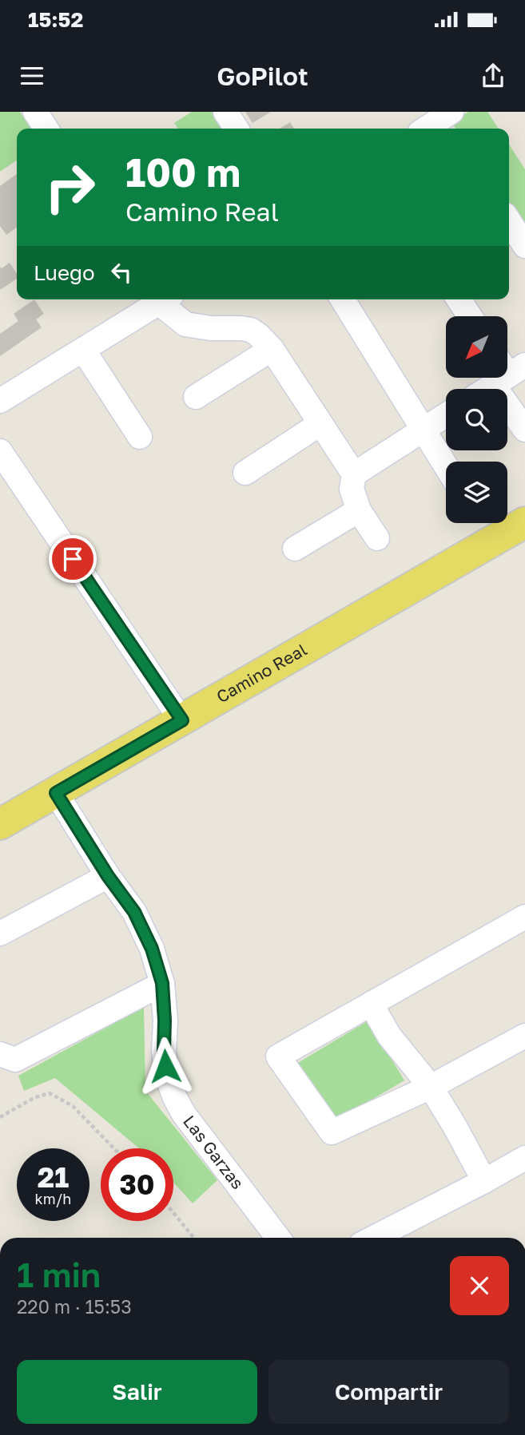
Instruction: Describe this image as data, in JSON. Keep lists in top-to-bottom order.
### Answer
{
  "streets": {
    "main road": ["Camino Real"],
    "street": ["Las Garzas"]
  },
  "crossings": [
    ["Camino Real", "Las Garzas"]
  ],
  "north": "bottom left",
  "page": {
    "status": "15:52",
    "header": "GoPilot",
    "turn": ["100 m", "Camino Real"],
    "then": "Luego",
    "speed": "21 km/h",
    "limit": "30",
    "heading": ["1 min", "220 m · 15:53"],
    "buttons": ["Salir", "Compartir"]
  }
}
